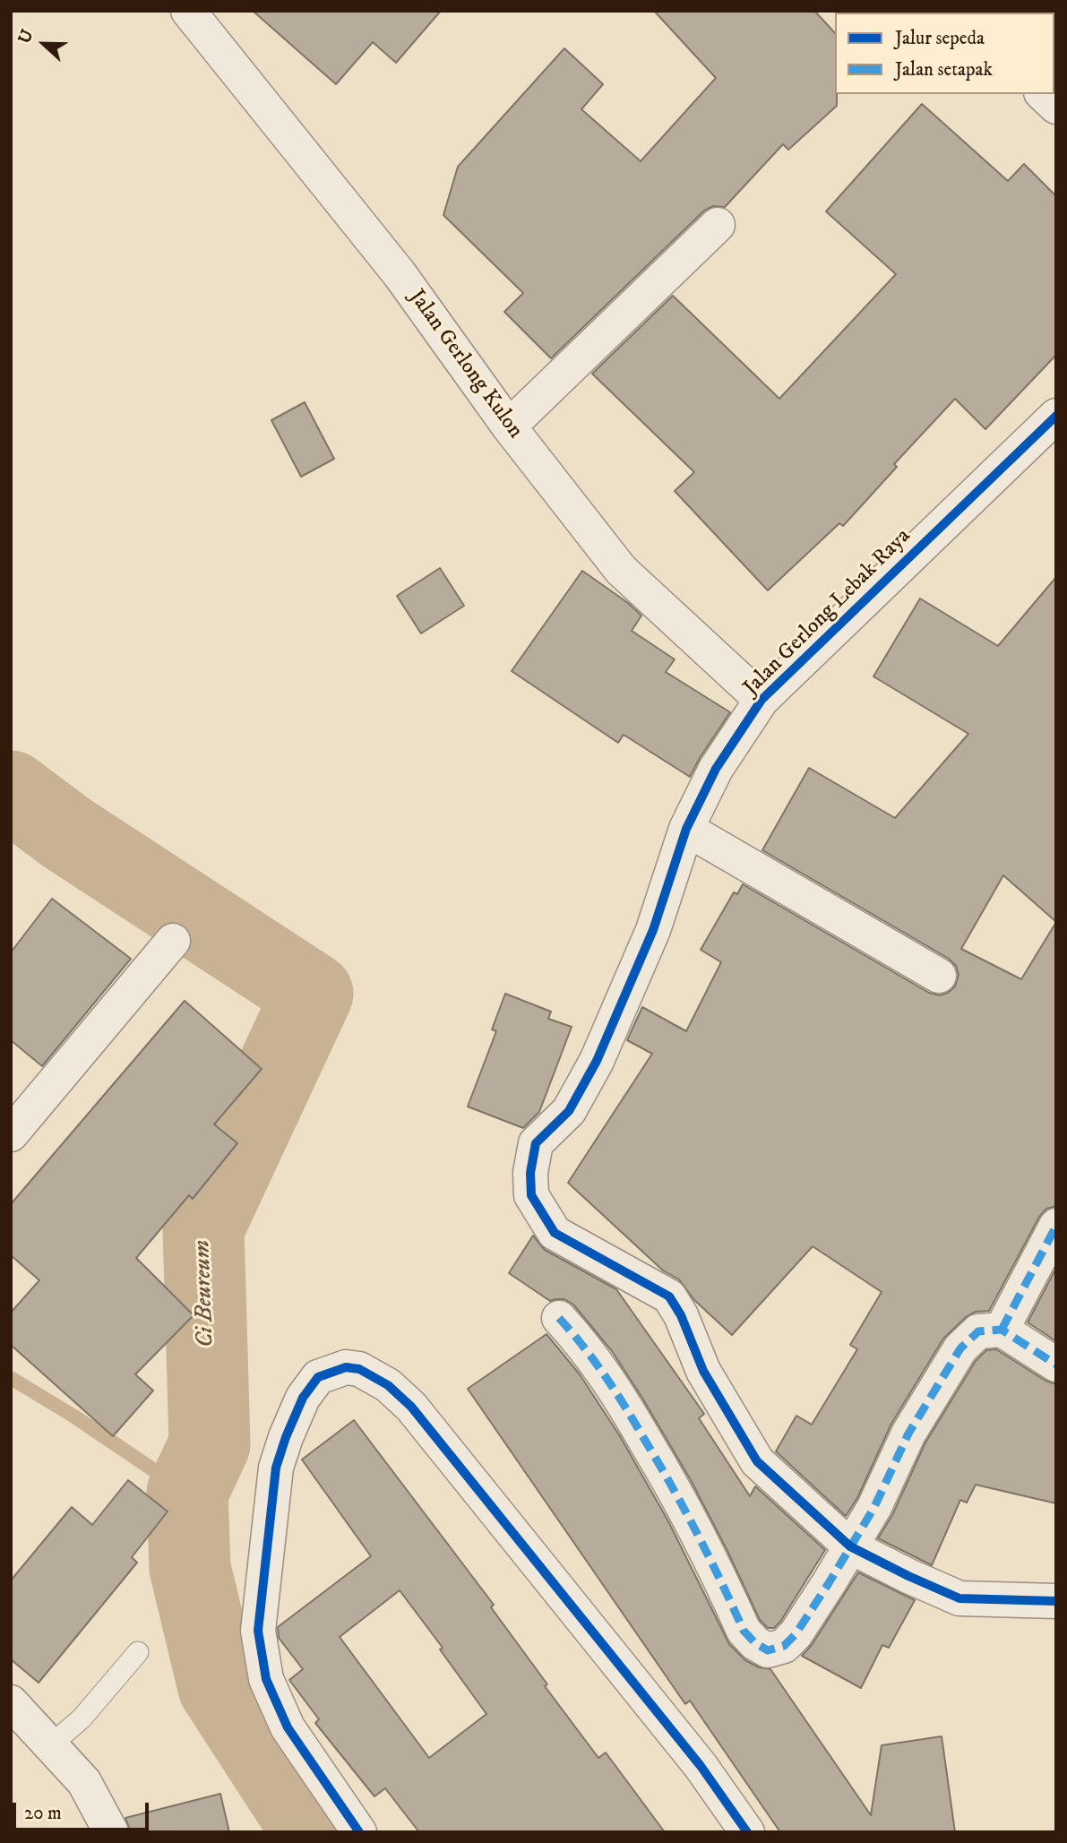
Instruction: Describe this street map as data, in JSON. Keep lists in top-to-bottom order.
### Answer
{
  "streets": {
    "street": ["Jalan Gerlong Kulon", "Jalan Gerlong Lebak Raya"]
  },
  "crossings": [
    ["Jalan Gerlong Kulon", "Jalan Gerlong Lebak Raya"]
  ],
  "water": ["Ci Beureum"],
  "legend": ["Jalur sepeda", "Jalan setapak"],
  "scale_bar": "20 m",
  "north": "left"
}
